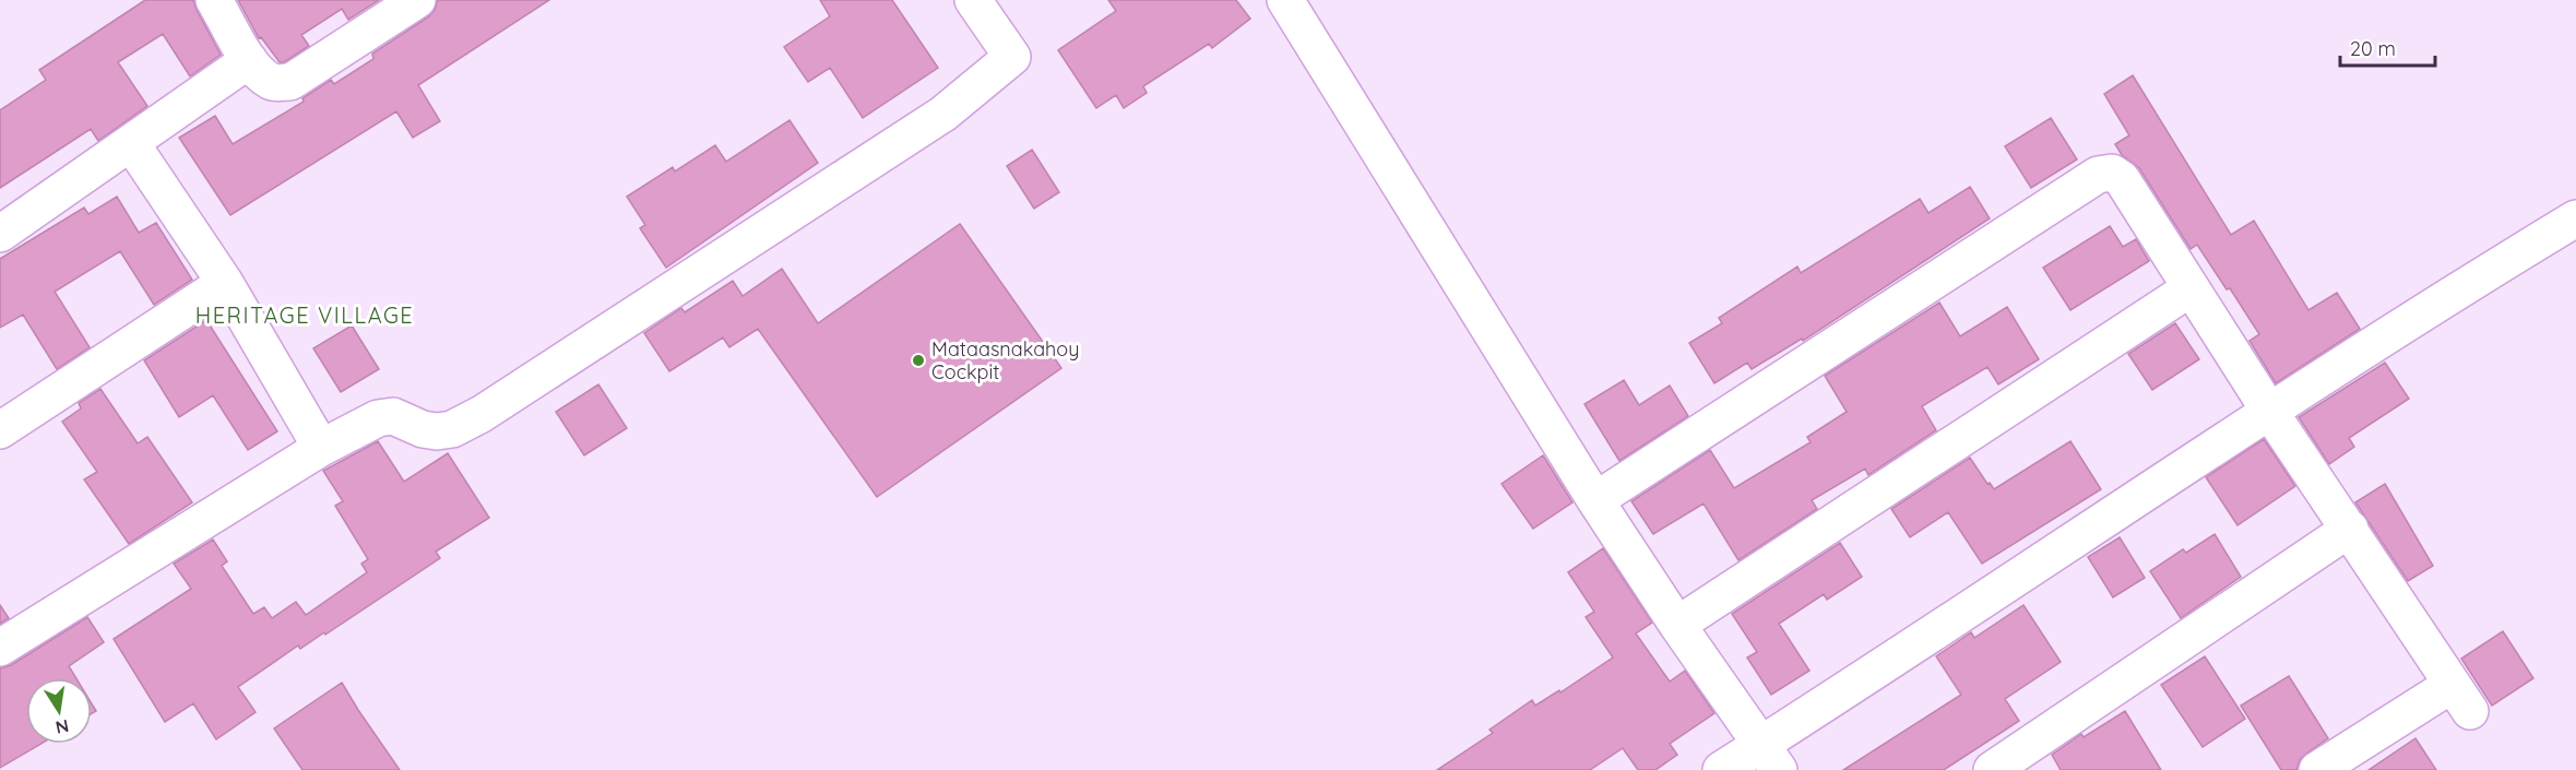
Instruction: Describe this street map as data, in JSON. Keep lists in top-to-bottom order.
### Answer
{
  "districts": ["HERITAGE VILLAGE"],
  "places": ["Mataasnakahoy Cockpit"],
  "scale_bar": "20 m",
  "north": "bottom"
}
